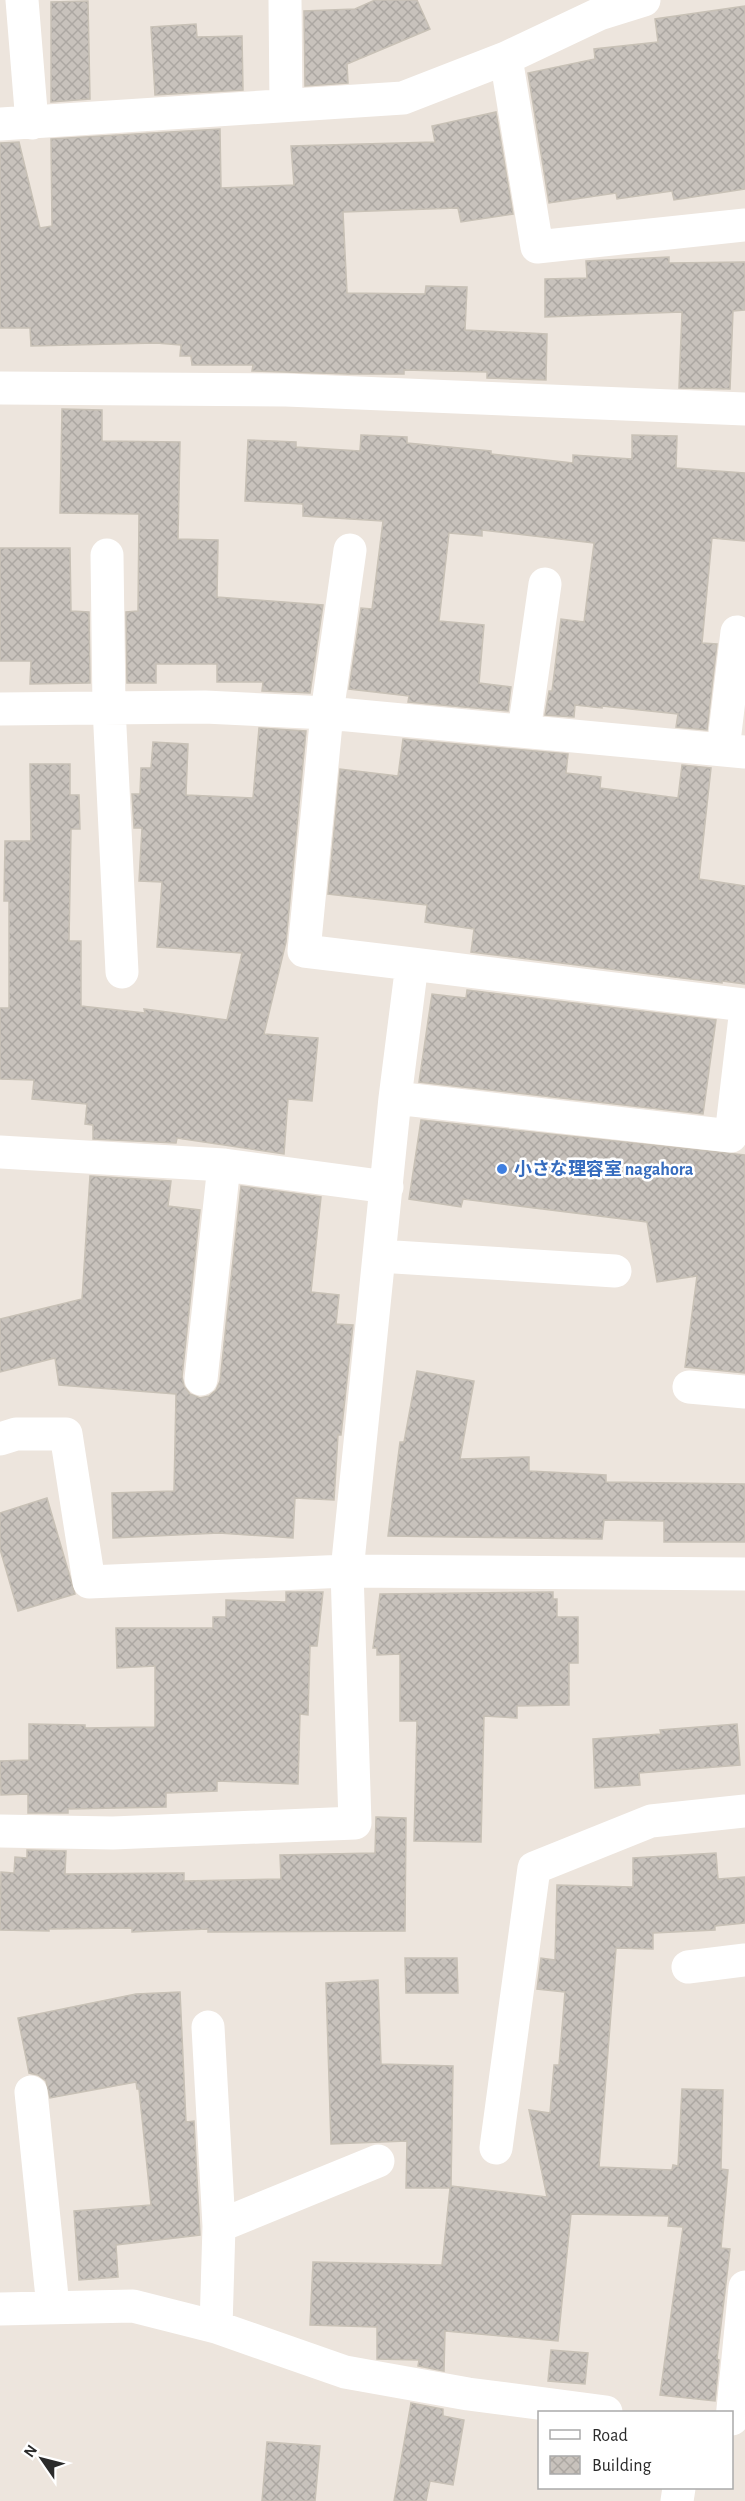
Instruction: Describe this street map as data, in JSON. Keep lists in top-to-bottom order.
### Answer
{
  "places": ["小さな理容室 nagahora"],
  "legend": ["Road", "Building"],
  "north": "top left"
}
